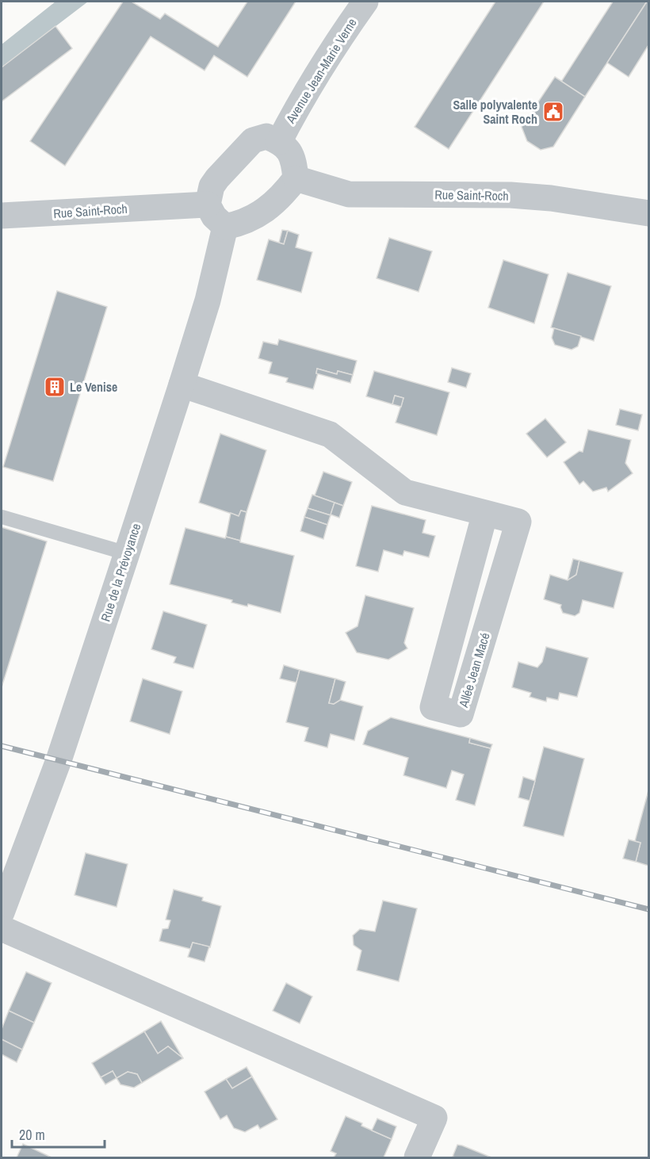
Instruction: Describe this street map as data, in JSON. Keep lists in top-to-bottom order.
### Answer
{
  "streets": {
    "street": [
      "Avenue Jean-Marie Verne",
      "Rue Saint-Roch",
      "Rue de la Prévoyance",
      "Allée Jean Macé"
    ]
  },
  "crossings": [
    ["Avenue Jean-Marie Verne", "Rue Saint-Roch"],
    ["Avenue Jean-Marie Verne", "Rue de la Prévoyance"],
    ["Rue Saint-Roch", "Rue de la Prévoyance"],
    ["Rue de la Prévoyance", "Allée Jean Macé"]
  ],
  "places": {
    "public building": ["Salle polyvalente Saint Roch"],
    "building": ["Le Venise"]
  },
  "scale_bar": "20 m"
}
